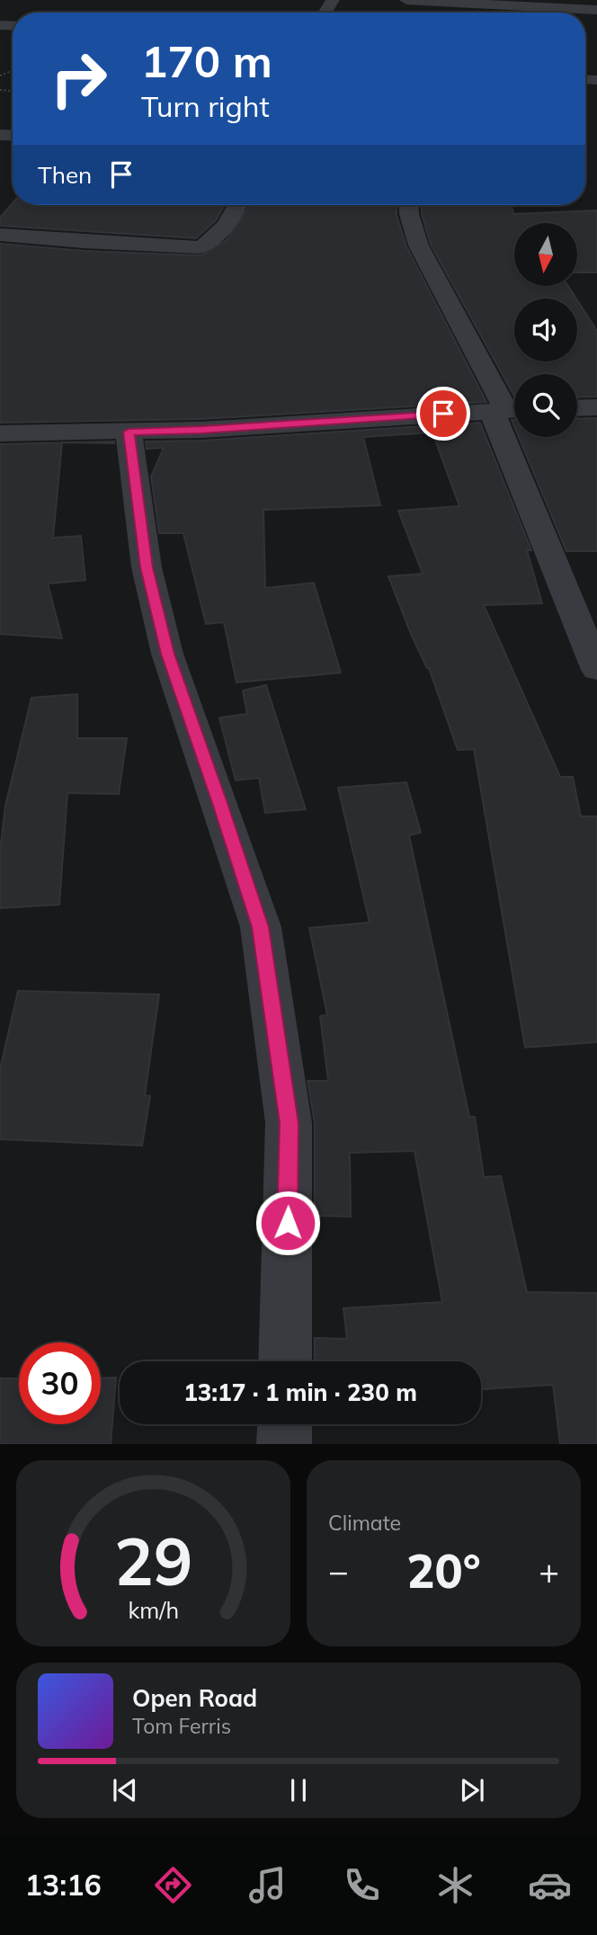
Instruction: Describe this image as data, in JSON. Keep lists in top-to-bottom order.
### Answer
{
  "north": "bottom",
  "page": {
    "turn": ["170 m", "Turn right"],
    "then": "Then",
    "limit": "30",
    "trip": "13:17 · 1 min · 230 m",
    "tile": "Climate",
    "heat": ["−", "20°", "+"],
    "song": ["Open Road", "Tom Ferris"],
    "tabs": "13:16",
    "gauge": ["29", "km/h"]
  }
}
